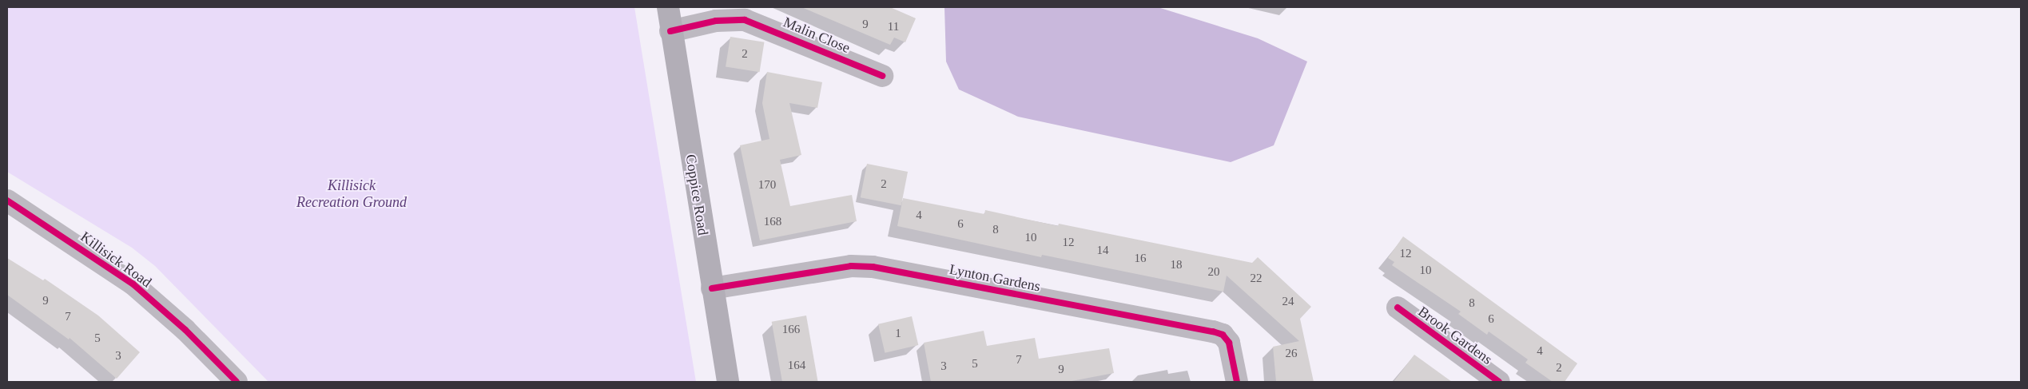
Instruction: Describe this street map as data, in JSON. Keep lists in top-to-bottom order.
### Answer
{
  "streets": {
    "street": [
      "Malin Close",
      "Coppice Road",
      "Killisick Road",
      "Lynton Gardens",
      "Brook Gardens"
    ]
  },
  "crossings": [
    ["Malin Close", "Coppice Road"],
    ["Coppice Road", "Lynton Gardens"]
  ],
  "parks": ["Killisick Recreation Ground"],
  "house_numbers": [
    "9",
    "11",
    "2",
    "2",
    "170",
    "4",
    "168",
    "6",
    "8",
    "10",
    "12",
    "14",
    "12",
    "16",
    "18",
    "10",
    "20",
    "22",
    "9",
    "24",
    "8",
    "7",
    "6",
    "166",
    "1",
    "5",
    "4",
    "26",
    "3",
    "7",
    "5",
    "164",
    "3",
    "2",
    "9"
  ]
}
